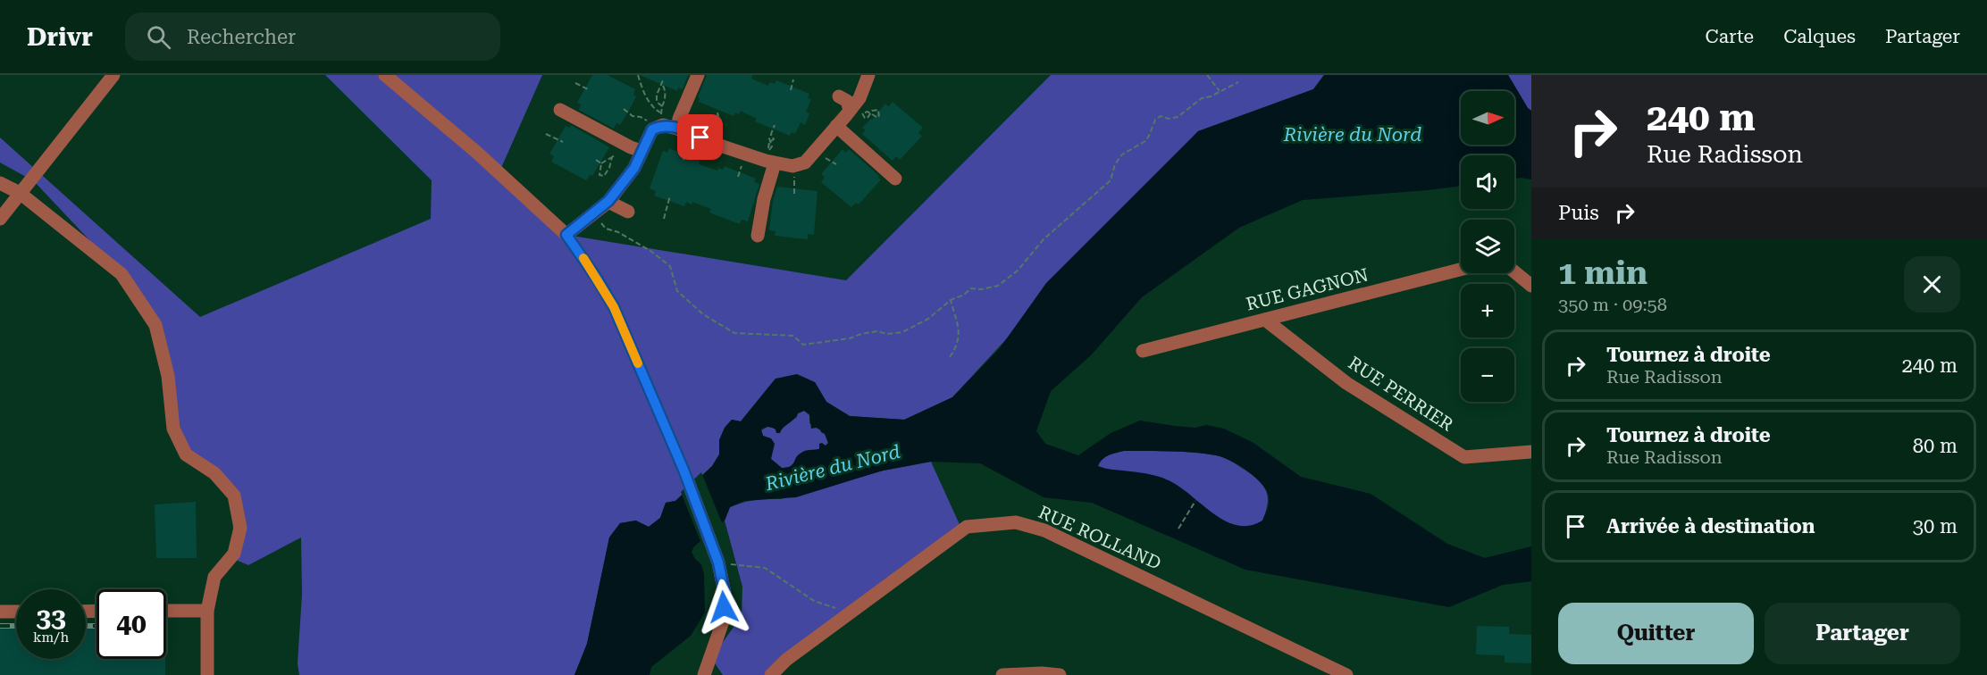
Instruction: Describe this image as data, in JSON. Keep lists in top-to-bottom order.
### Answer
{
  "streets": {
    "street": ["RUE GAGNON", "RUE PERRIER", "RUE ROLLAND"]
  },
  "crossings": [
    ["RUE GAGNON", "RUE PERRIER"]
  ],
  "water": ["Rivière du Nord"],
  "north": "right",
  "page": {
    "header": "Drivr",
    "search": "Rechercher",
    "nav": ["Carte", "Calques", "Partager"],
    "turn": ["240 m", "Rue Radisson"],
    "map_buttons": ["+", "−"],
    "then": "Puis",
    "heading": ["1 min", "350 m · 09:58"],
    "list": [
      {
        "name": "Tournez à droite",
        "note": "Rue Radisson",
        "value": "240 m"
      },
      {
        "name": "Tournez à droite",
        "note": "Rue Radisson",
        "value": "80 m"
      },
      {
        "name": "Arrivée à destination",
        "value": "30 m"
      }
    ],
    "speed": "33 km/h",
    "limit": "40",
    "buttons": ["Quitter", "Partager"]
  }
}
